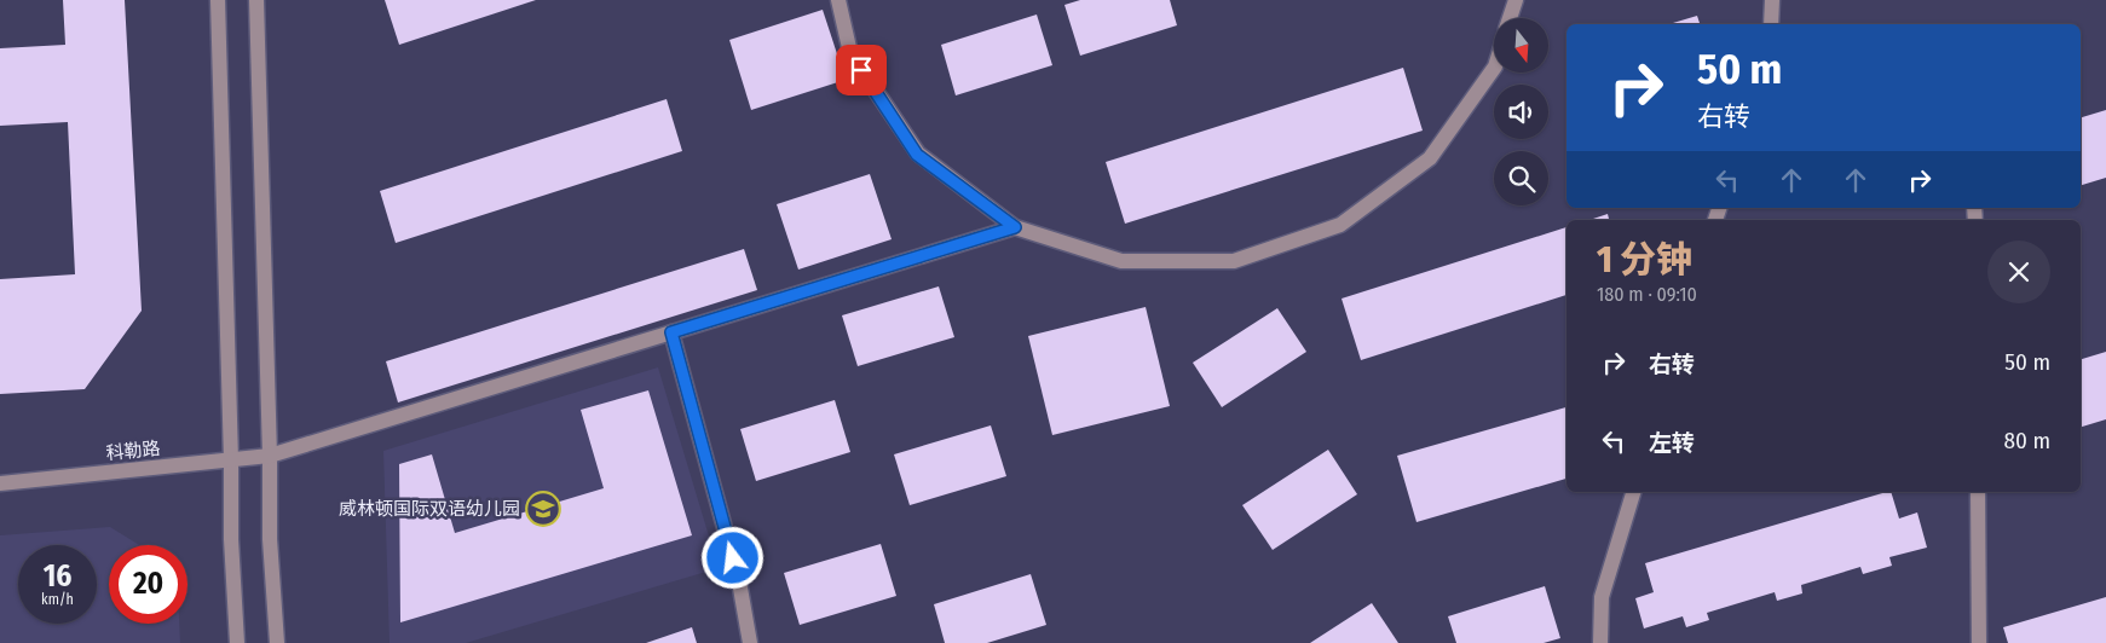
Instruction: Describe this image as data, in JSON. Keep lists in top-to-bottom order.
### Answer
{
  "streets": {
    "street": ["科勒路"]
  },
  "places": {
    "school or university": ["威林顿国际双语幼儿园"]
  },
  "north": "bottom",
  "page": {
    "turn": ["50 m", "右转"],
    "heading": ["1 分钟", "180 m · 09:10"],
    "list": [
      {
        "name": "右转",
        "value": "50 m"
      },
      {
        "name": "左转",
        "value": "80 m"
      }
    ],
    "speed": "16 km/h",
    "limit": "20"
  }
}
